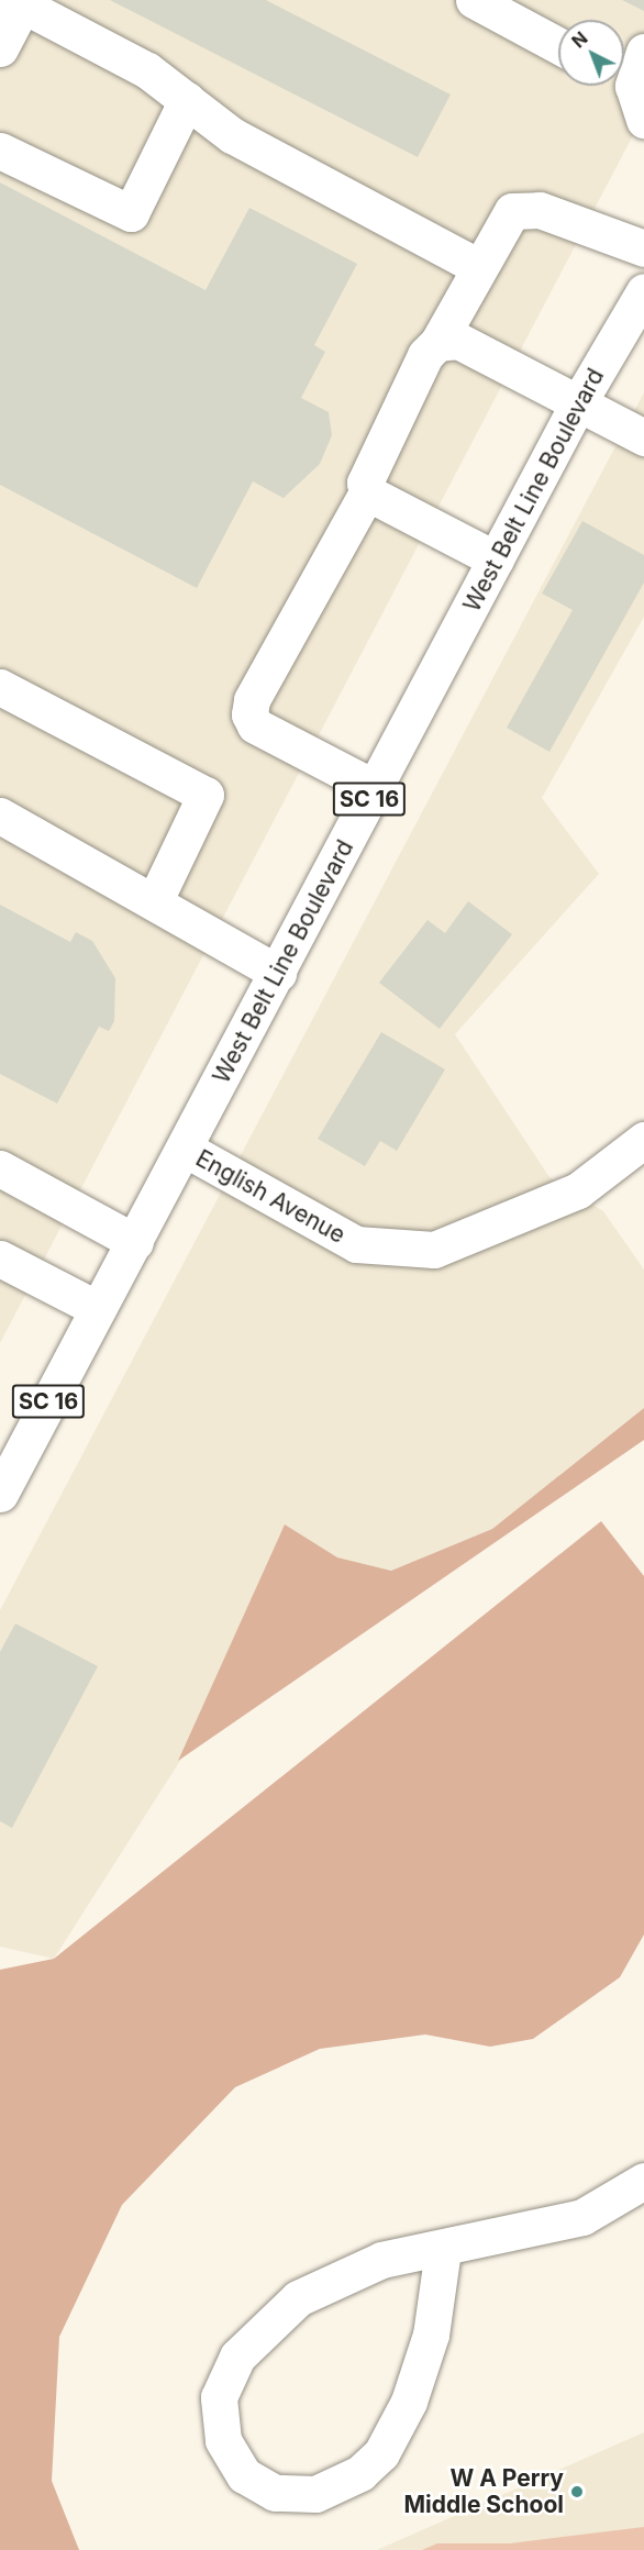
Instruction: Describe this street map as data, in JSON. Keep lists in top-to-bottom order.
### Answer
{
  "streets": {
    "street": ["West Belt Line Boulevard", "SC 16", "English Avenue"]
  },
  "crossings": [
    ["West Belt Line Boulevard", "English Avenue"]
  ],
  "places": ["W A Perry Middle School"],
  "north": "top left"
}
